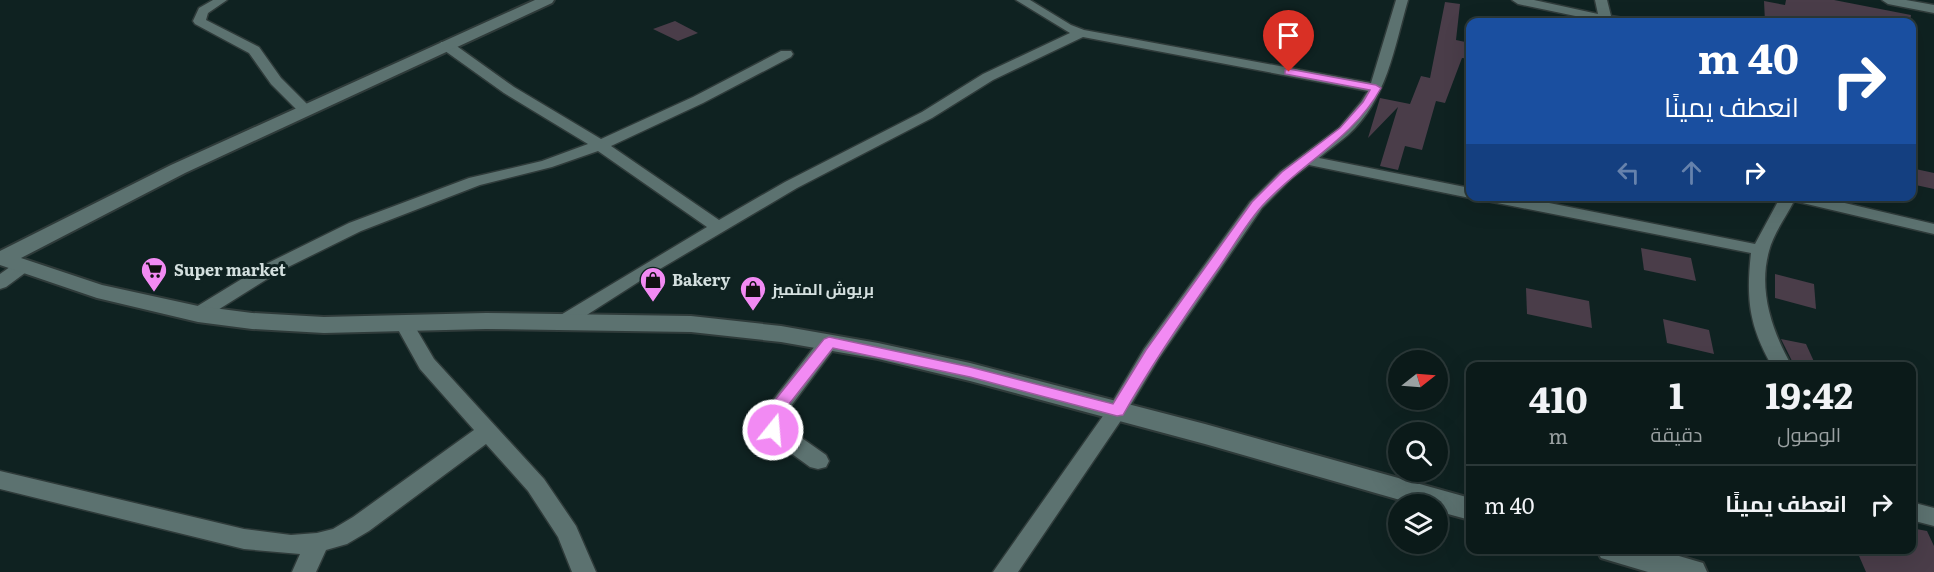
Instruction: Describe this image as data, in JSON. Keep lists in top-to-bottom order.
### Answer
{
  "places": {
    "supermarket": ["Super market"],
    "shop": ["Bakery", "بريوش المتميز"]
  },
  "north": "right",
  "page": {
    "turn": ["40 m", "انعطف يمينًا"],
    "eta": [
      "19:42",
      "الوصول",
      "1",
      "دقيقة",
      "410",
      "m"
    ],
    "list": [
      {
        "name": "انعطف يمينًا",
        "value": "40 m"
      }
    ]
  }
}
